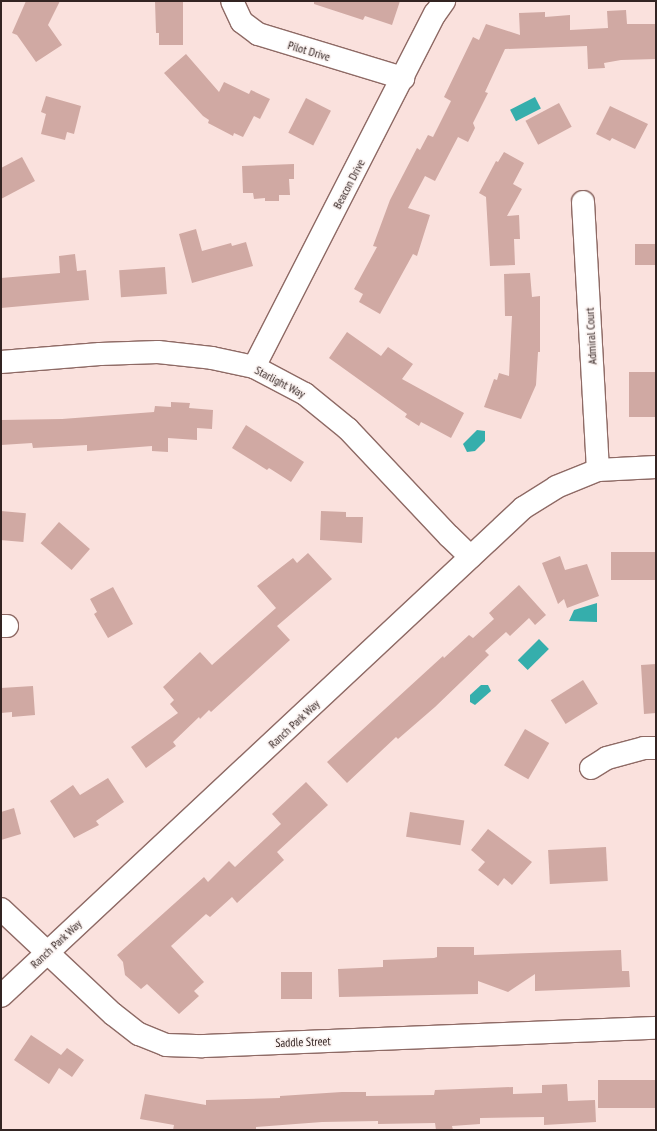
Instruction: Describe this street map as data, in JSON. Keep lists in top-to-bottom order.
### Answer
{
  "streets": {
    "street": [
      "Pilot Drive",
      "Beacon Drive",
      "Admiral Court",
      "Starlight Way",
      "Ranch Park Way",
      "Saddle Street"
    ]
  },
  "crossings": [
    ["Pilot Drive", "Beacon Drive"],
    ["Beacon Drive", "Starlight Way"],
    ["Admiral Court", "Ranch Park Way"],
    ["Starlight Way", "Ranch Park Way"],
    ["Ranch Park Way", "Saddle Street"]
  ]
}
